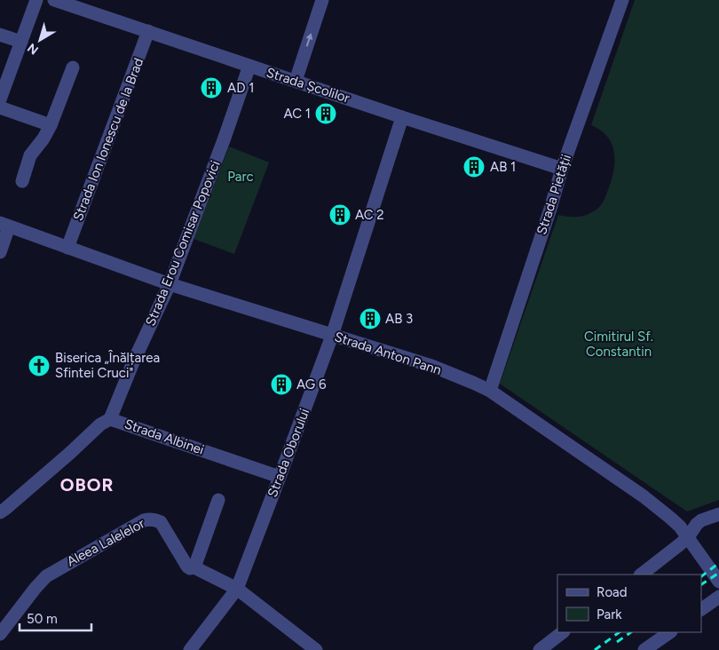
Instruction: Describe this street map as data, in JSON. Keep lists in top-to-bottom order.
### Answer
{
  "streets": {
    "street": [
      "Strada Școlilor",
      "Strada Ion Ionescu de la Brad",
      "Strada Pietății",
      "Strada Erou Comisar Popovici",
      "Strada Anton Pann",
      "Strada Albinei",
      "Strada Oborului",
      "Aleea Lalelelor"
    ]
  },
  "crossings": [
    ["Strada Școlilor", "Strada Ion Ionescu de la Brad"],
    ["Strada Școlilor", "Strada Pietății"],
    ["Strada Școlilor", "Strada Erou Comisar Popovici"],
    ["Strada Școlilor", "Strada Oborului"],
    ["Strada Ion Ionescu de la Brad", "Strada Anton Pann"],
    ["Strada Pietății", "Strada Anton Pann"],
    ["Strada Erou Comisar Popovici", "Strada Anton Pann"],
    ["Strada Erou Comisar Popovici", "Strada Albinei"],
    ["Strada Anton Pann", "Strada Oborului"],
    ["Strada Albinei", "Strada Oborului"],
    ["Strada Oborului", "Aleea Lalelelor"]
  ],
  "districts": ["OBOR"],
  "parks": ["Parc", "Cimitirul Sf. Constantin"],
  "places": {
    "building": [
      "AD 1",
      "AC 1",
      "AB 1",
      "AC 2",
      "AB 3",
      "AG 6"
    ],
    "church": ["Biserica „Înălțarea Sfintei Cruci\""]
  },
  "legend": ["Road", "Park"],
  "scale_bar": "50 m",
  "north": "bottom left"
}
